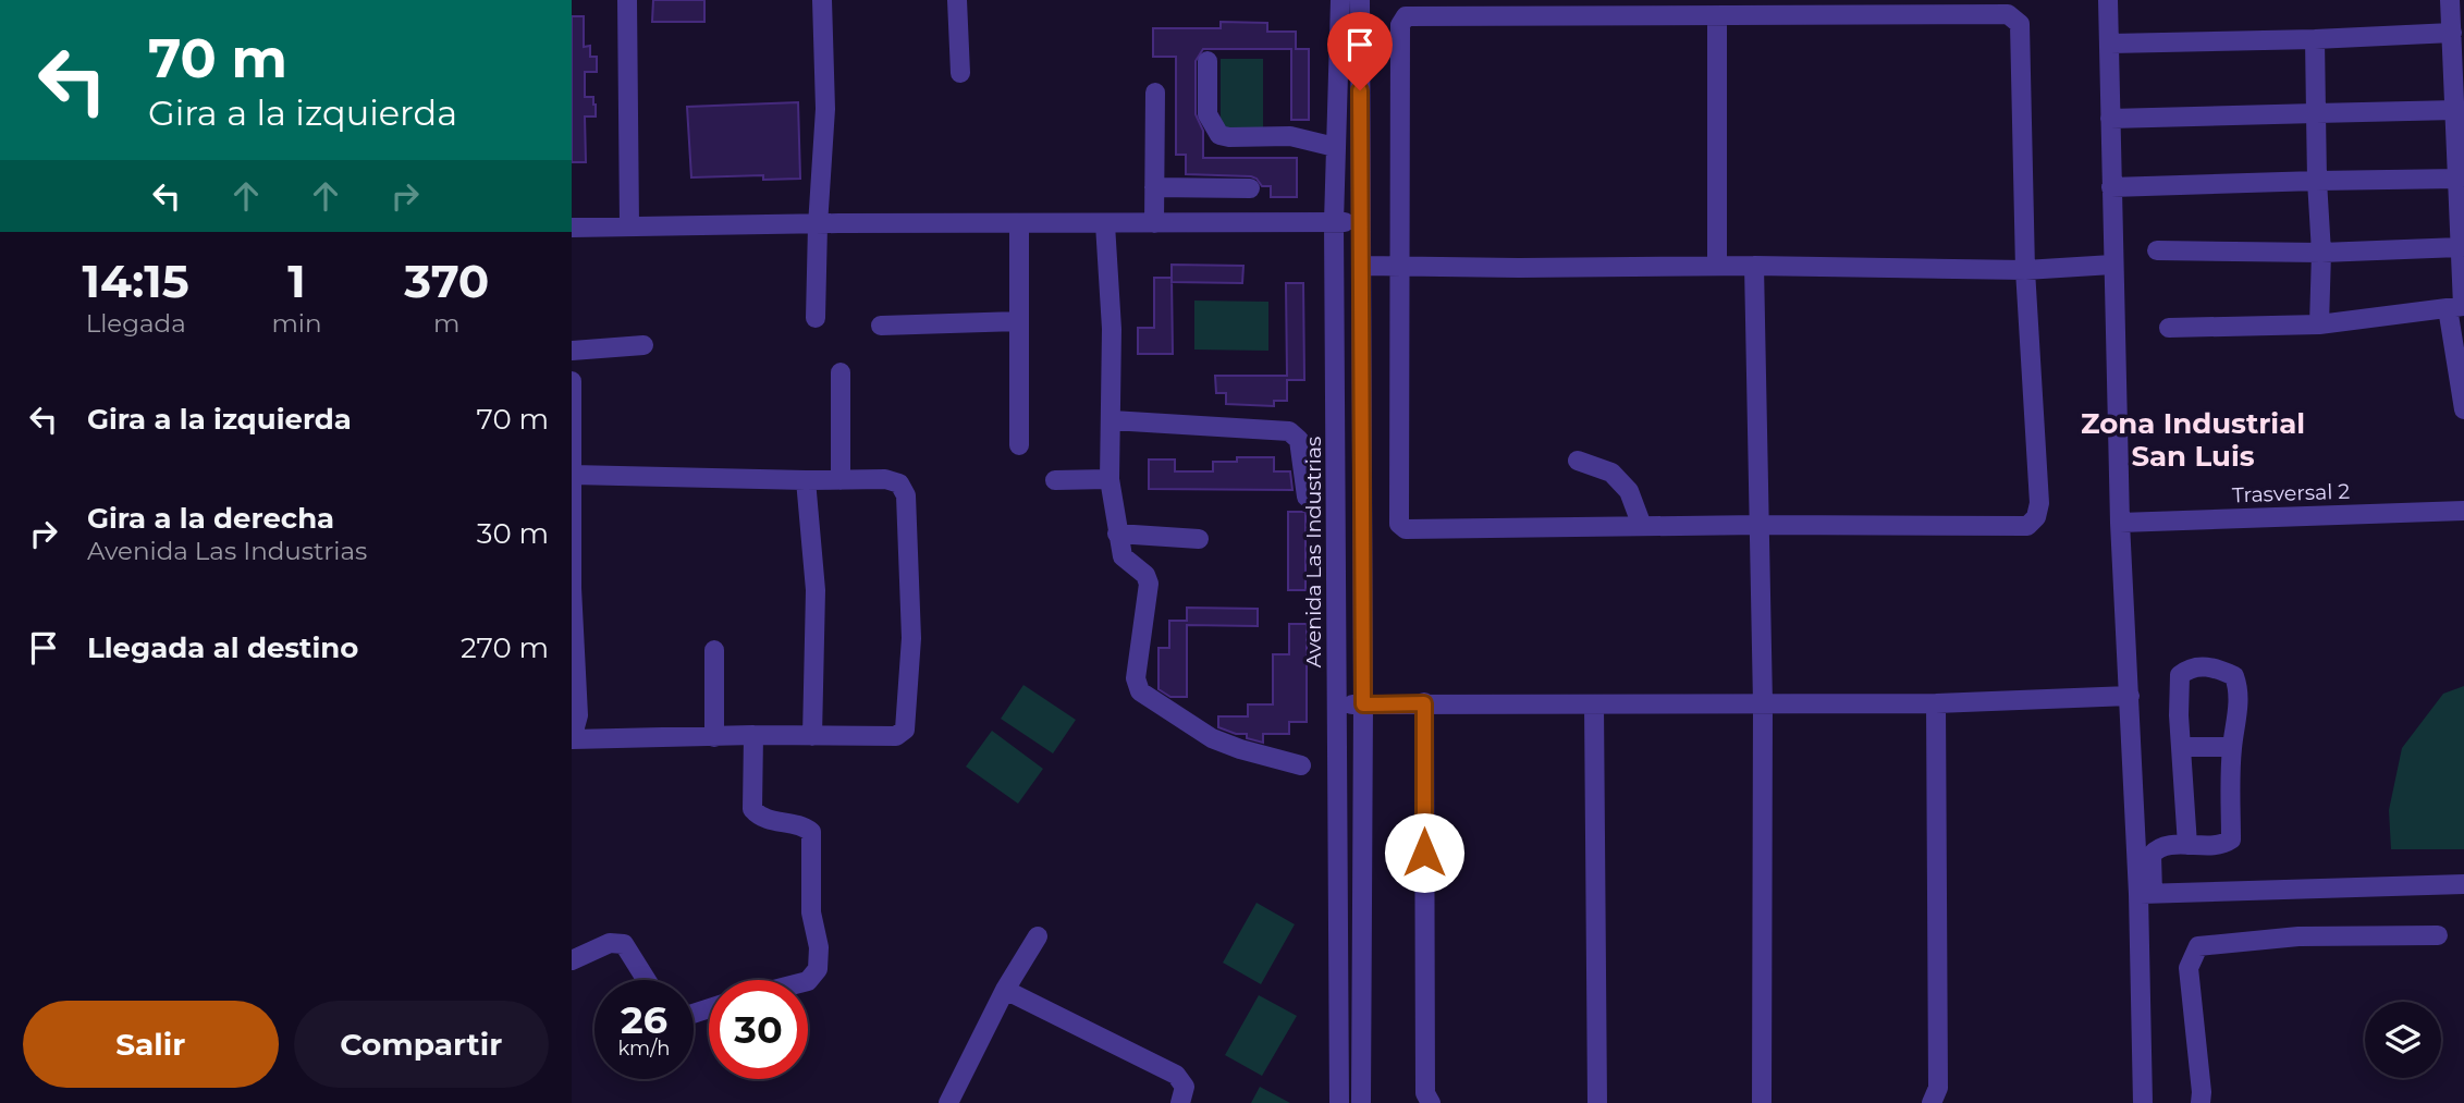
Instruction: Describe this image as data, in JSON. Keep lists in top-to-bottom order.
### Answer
{
  "streets": {
    "street": ["Trasversal 2", "Avenida Las Industrias"]
  },
  "districts": ["Zona Industrial San Luis"],
  "page": {
    "turn": ["70 m", "Gira a la izquierda"],
    "eta": [
      "14:15",
      "Llegada",
      "1",
      "min",
      "370",
      "m"
    ],
    "list": [
      {
        "name": "Gira a la izquierda",
        "value": "70 m"
      },
      {
        "name": "Gira a la derecha",
        "note": "Avenida Las Industrias",
        "value": "30 m"
      },
      {
        "name": "Llegada al destino",
        "value": "270 m"
      }
    ],
    "speed": "26 km/h",
    "limit": "30",
    "buttons": ["Salir", "Compartir"]
  }
}
